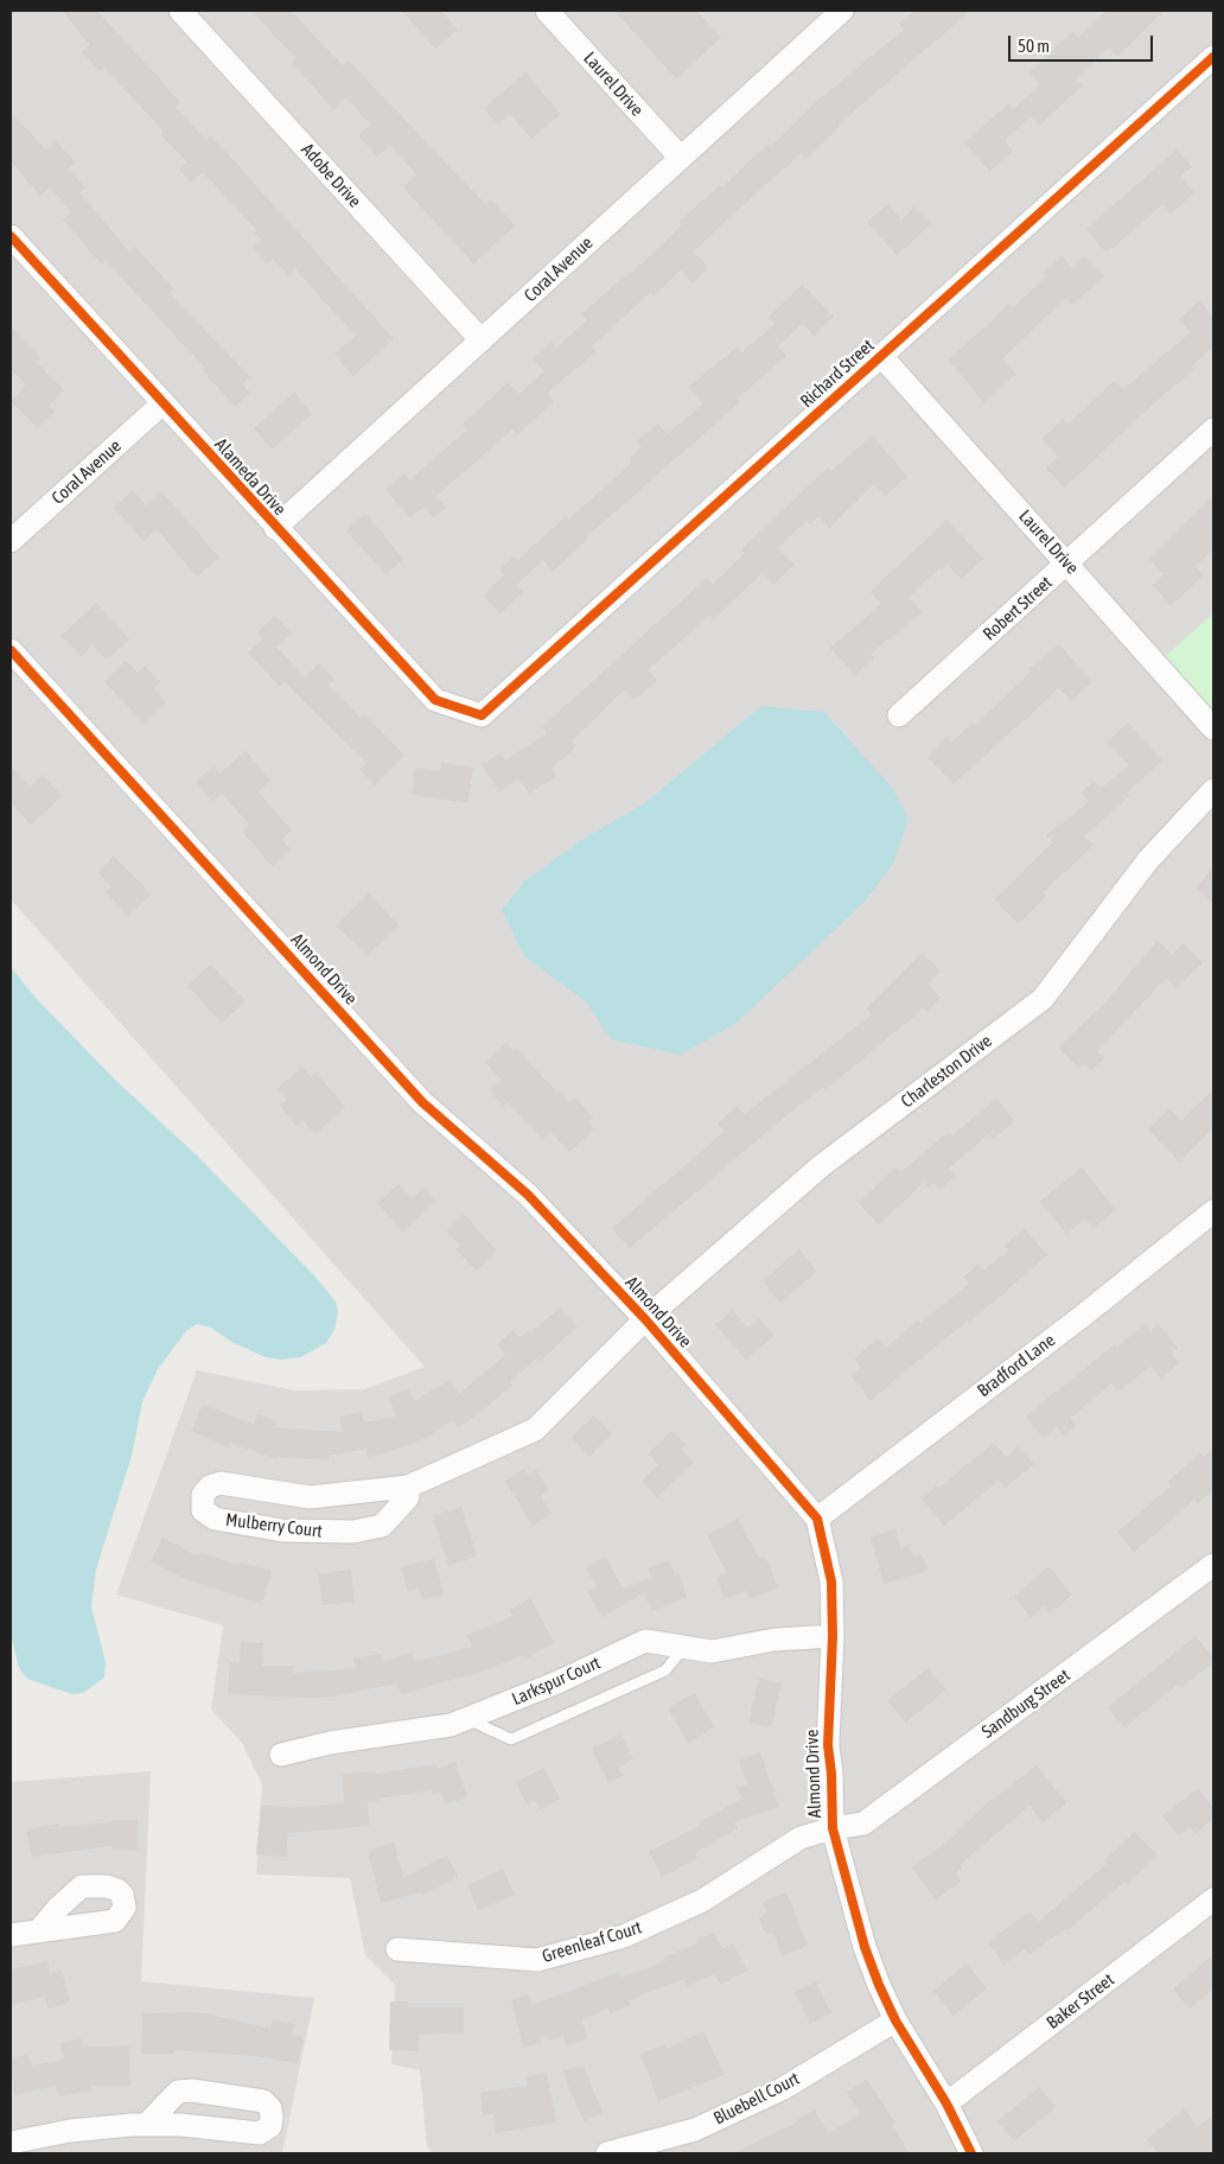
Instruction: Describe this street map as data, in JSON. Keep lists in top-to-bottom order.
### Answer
{
  "streets": {
    "street": [
      "Laurel Drive",
      "Adobe Drive",
      "Coral Avenue",
      "Richard Street",
      "Alameda Drive",
      "Robert Street",
      "Almond Drive",
      "Charleston Drive",
      "Bradford Lane",
      "Mulberry Court",
      "Larkspur Court",
      "Sandburg Street",
      "Greenleaf Court",
      "Baker Street",
      "Bluebell Court"
    ]
  },
  "crossings": [
    ["Laurel Drive", "Coral Avenue"],
    ["Laurel Drive", "Richard Street"],
    ["Laurel Drive", "Robert Street"],
    ["Adobe Drive", "Coral Avenue"],
    ["Coral Avenue", "Alameda Drive"],
    ["Richard Street", "Alameda Drive"],
    ["Almond Drive", "Charleston Drive"],
    ["Almond Drive", "Bradford Lane"],
    ["Almond Drive", "Mulberry Court"],
    ["Almond Drive", "Larkspur Court"],
    ["Almond Drive", "Sandburg Street"],
    ["Almond Drive", "Greenleaf Court"],
    ["Almond Drive", "Baker Street"],
    ["Almond Drive", "Bluebell Court"],
    ["Charleston Drive", "Mulberry Court"],
    ["Sandburg Street", "Greenleaf Court"]
  ],
  "scale_bar": "50 m"
}
